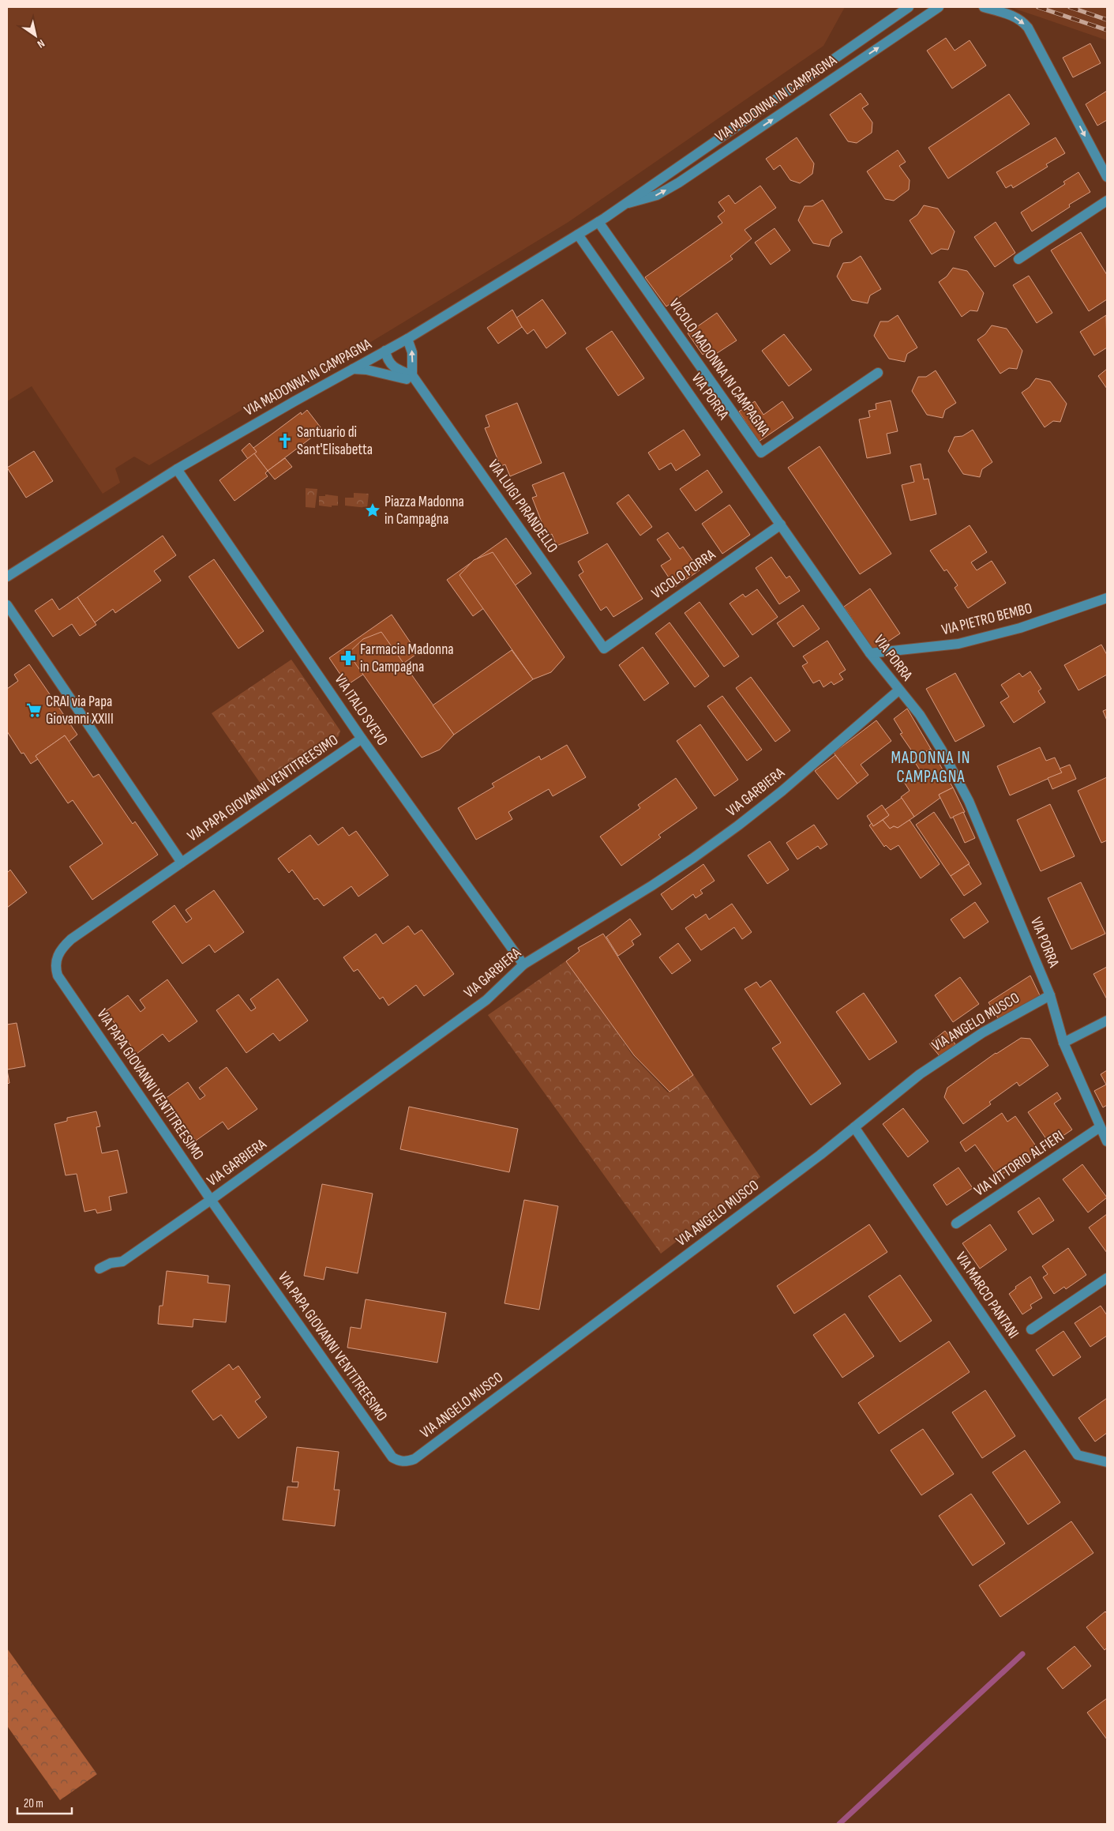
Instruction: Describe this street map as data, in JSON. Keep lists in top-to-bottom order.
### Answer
{
  "streets": {
    "street": [
      "VIA MADONNA IN CAMPAGNA",
      "VICOLO MADONNA IN CAMPAGNA",
      "VIA PORRA",
      "VIA LUIGI PIRANDELLO",
      "VICOLO PORRA",
      "VIA PIETRO BEMBO",
      "VIA ITALO SVEVO",
      "VIA PAPA GIOVANNI VENTITREESIMO",
      "VIA GARBIERA",
      "VIA ANGELO MUSCO",
      "VIA VITTORIO ALFIERI",
      "VIA MARCO PANTANI"
    ]
  },
  "crossings": [
    ["VIA MADONNA IN CAMPAGNA", "VICOLO MADONNA IN CAMPAGNA"],
    ["VIA MADONNA IN CAMPAGNA", "VIA PORRA"],
    ["VIA MADONNA IN CAMPAGNA", "VIA ITALO SVEVO"],
    ["VIA PORRA", "VICOLO PORRA"],
    ["VIA PORRA", "VIA PIETRO BEMBO"],
    ["VIA PORRA", "VIA GARBIERA"],
    ["VIA PORRA", "VIA ANGELO MUSCO"],
    ["VIA PORRA", "VIA VITTORIO ALFIERI"],
    ["VIA LUIGI PIRANDELLO", "VICOLO PORRA"],
    ["VIA ITALO SVEVO", "VIA PAPA GIOVANNI VENTITREESIMO"],
    ["VIA ITALO SVEVO", "VIA GARBIERA"],
    ["VIA PAPA GIOVANNI VENTITREESIMO", "VIA GARBIERA"],
    ["VIA PAPA GIOVANNI VENTITREESIMO", "VIA ANGELO MUSCO"],
    ["VIA ANGELO MUSCO", "VIA MARCO PANTANI"]
  ],
  "districts": ["MADONNA IN CAMPAGNA"],
  "places": {
    "church": ["Santuario di Sant'Elisabetta"],
    "place": ["Piazza Madonna in Campagna"],
    "pharmacy": ["Farmacia Madonna in Campagna"],
    "supermarket": ["CRAI via Papa Giovanni XXIII"]
  },
  "scale_bar": "20 m",
  "north": "bottom right"
}
